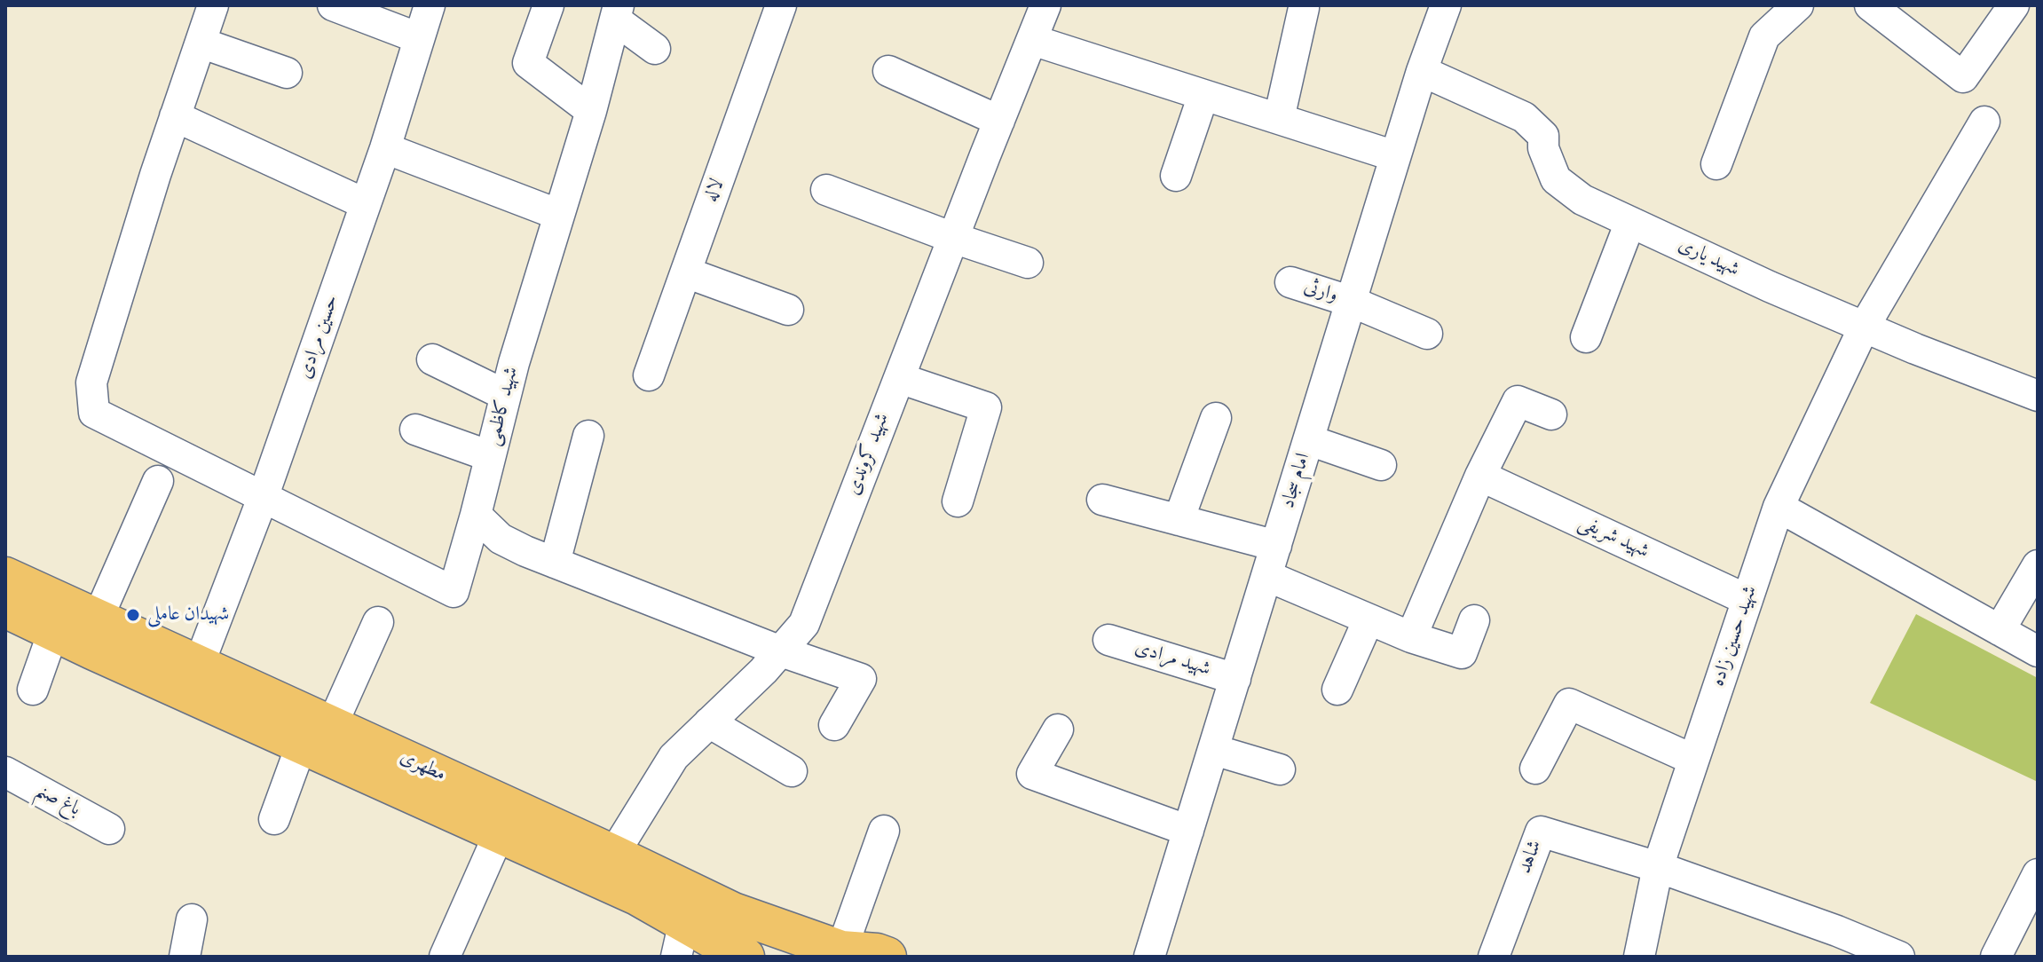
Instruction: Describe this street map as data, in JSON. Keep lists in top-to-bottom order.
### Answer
{
  "streets": {
    "main road": ["مطهری"],
    "street": [
      "لاله",
      "شهید یاری",
      "وارثی",
      "حسین مرادی",
      "شهید کاظمی",
      "شهید کروندی",
      "امام سجاد",
      "شهید شریفی",
      "شهید حسین زاده",
      "شهید مرادی",
      "باغ صنم",
      "شاهد"
    ]
  },
  "crossings": [
    ["شهید یاری", "امام سجاد"],
    ["شهید یاری", "شهید حسین زاده"],
    ["وارثی", "امام سجاد"],
    ["حسین مرادی", "شهید کاظمی"],
    ["حسین مرادی", "مطهری"],
    ["شهید کروندی", "مطهری"],
    ["امام سجاد", "شهید مرادی"],
    ["شهید شریفی", "شهید حسین زاده"],
    ["شهید حسین زاده", "شاهد"]
  ],
  "places": ["شهیدان عاملی"]
}
